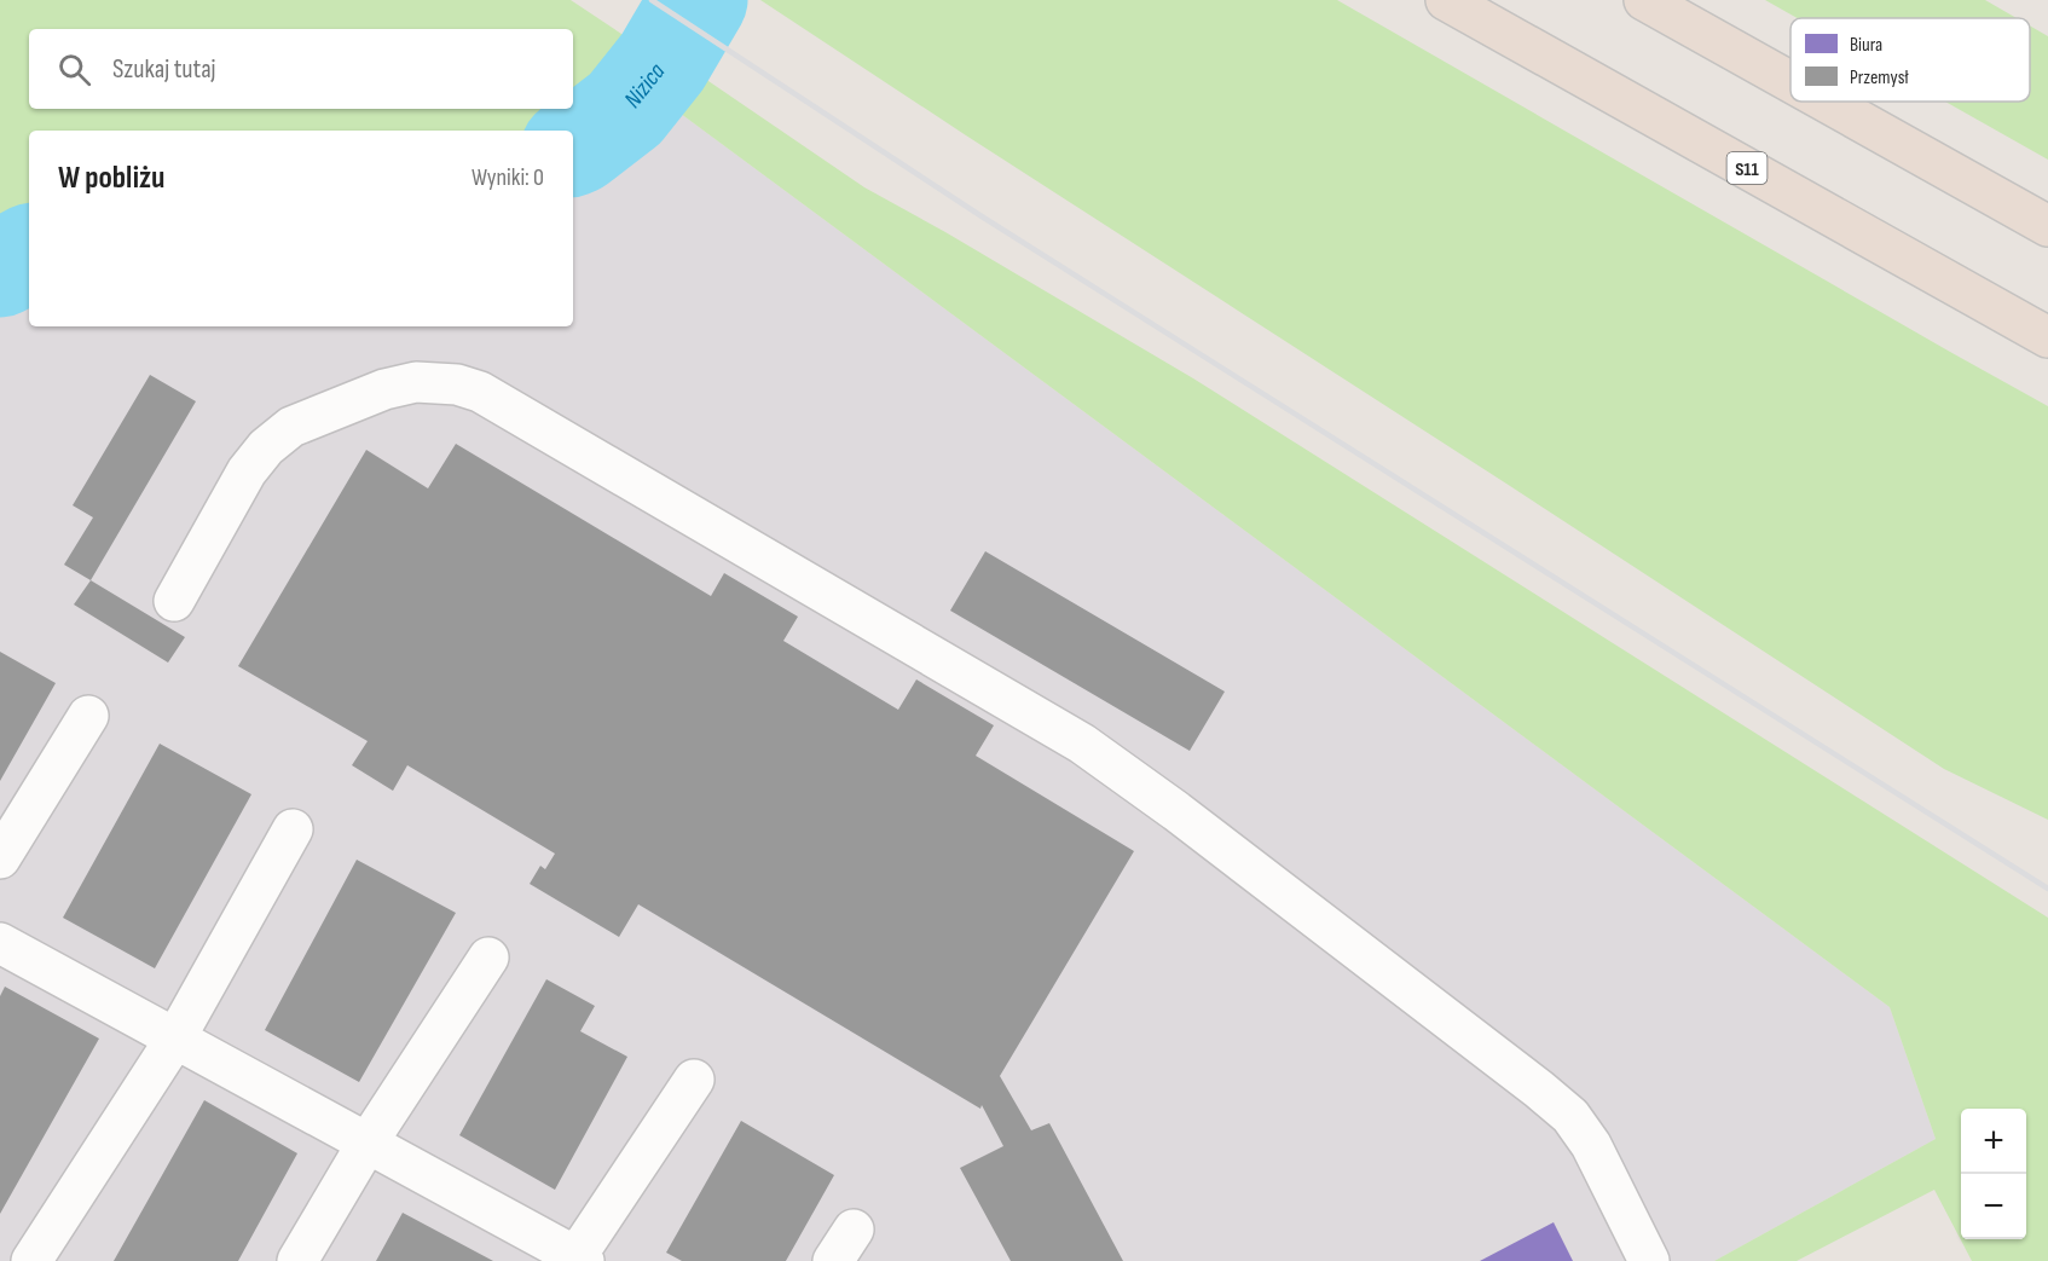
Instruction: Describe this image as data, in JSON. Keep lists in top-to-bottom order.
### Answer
{
  "streets": {
    "highway": ["S11"]
  },
  "water": ["Nizica"],
  "legend": ["Biura", "Przemysł"],
  "page": {
    "search": "Szukaj tutaj",
    "heading": ["W pobliżu", "Wyniki: 0"],
    "map_buttons": ["+", "−"]
  }
}
